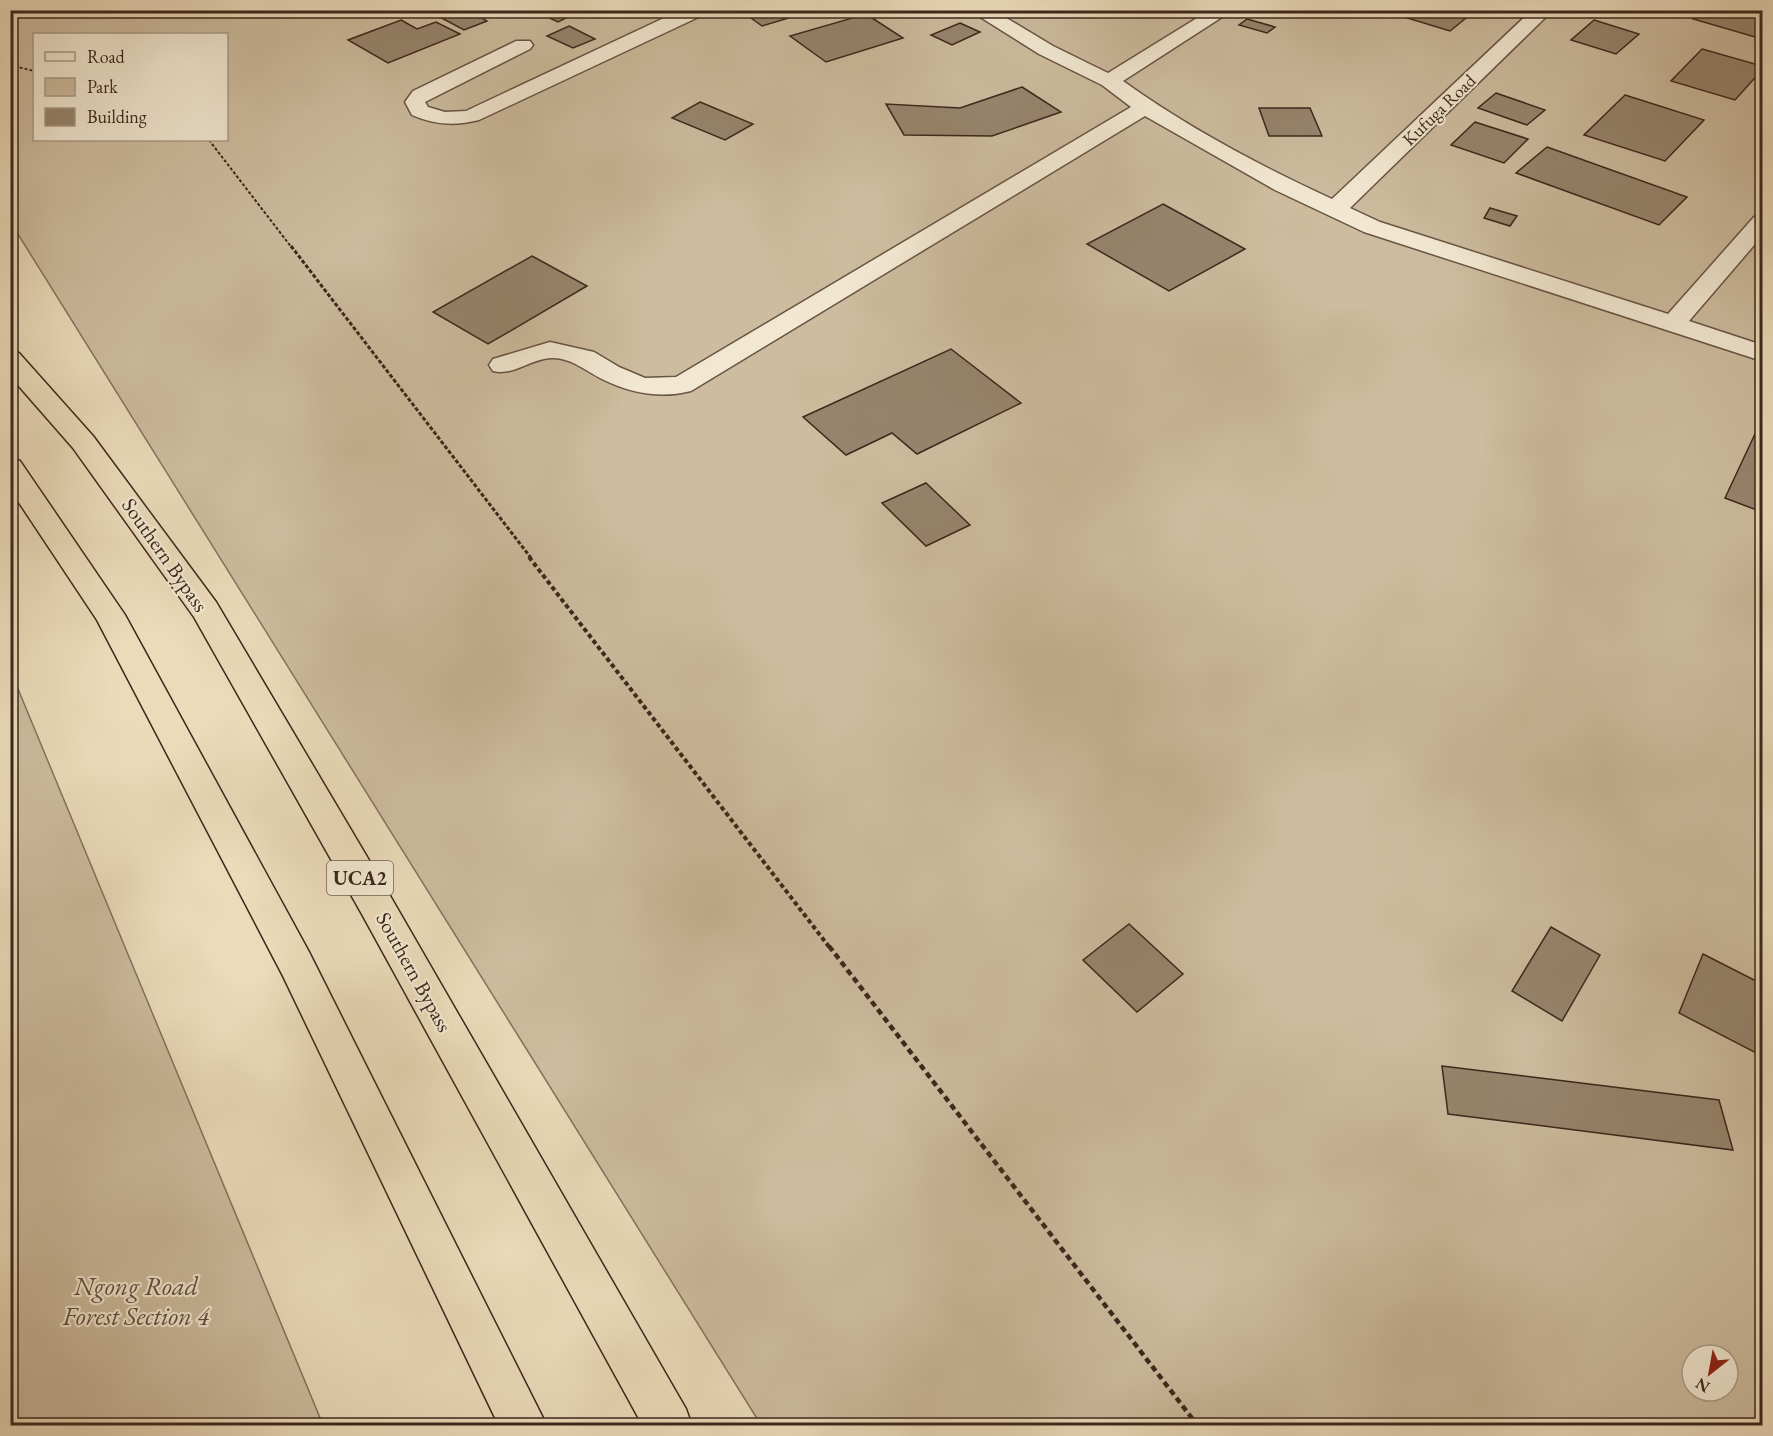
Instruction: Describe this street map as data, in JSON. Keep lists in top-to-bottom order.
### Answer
{
  "streets": {
    "highway": ["Southern Bypass", "UCA2"],
    "street": ["Kufuga Road"]
  },
  "parks": ["Ngong Road Forest Section 4"],
  "legend": ["Road", "Park", "Building"],
  "north": "bottom left"
}
